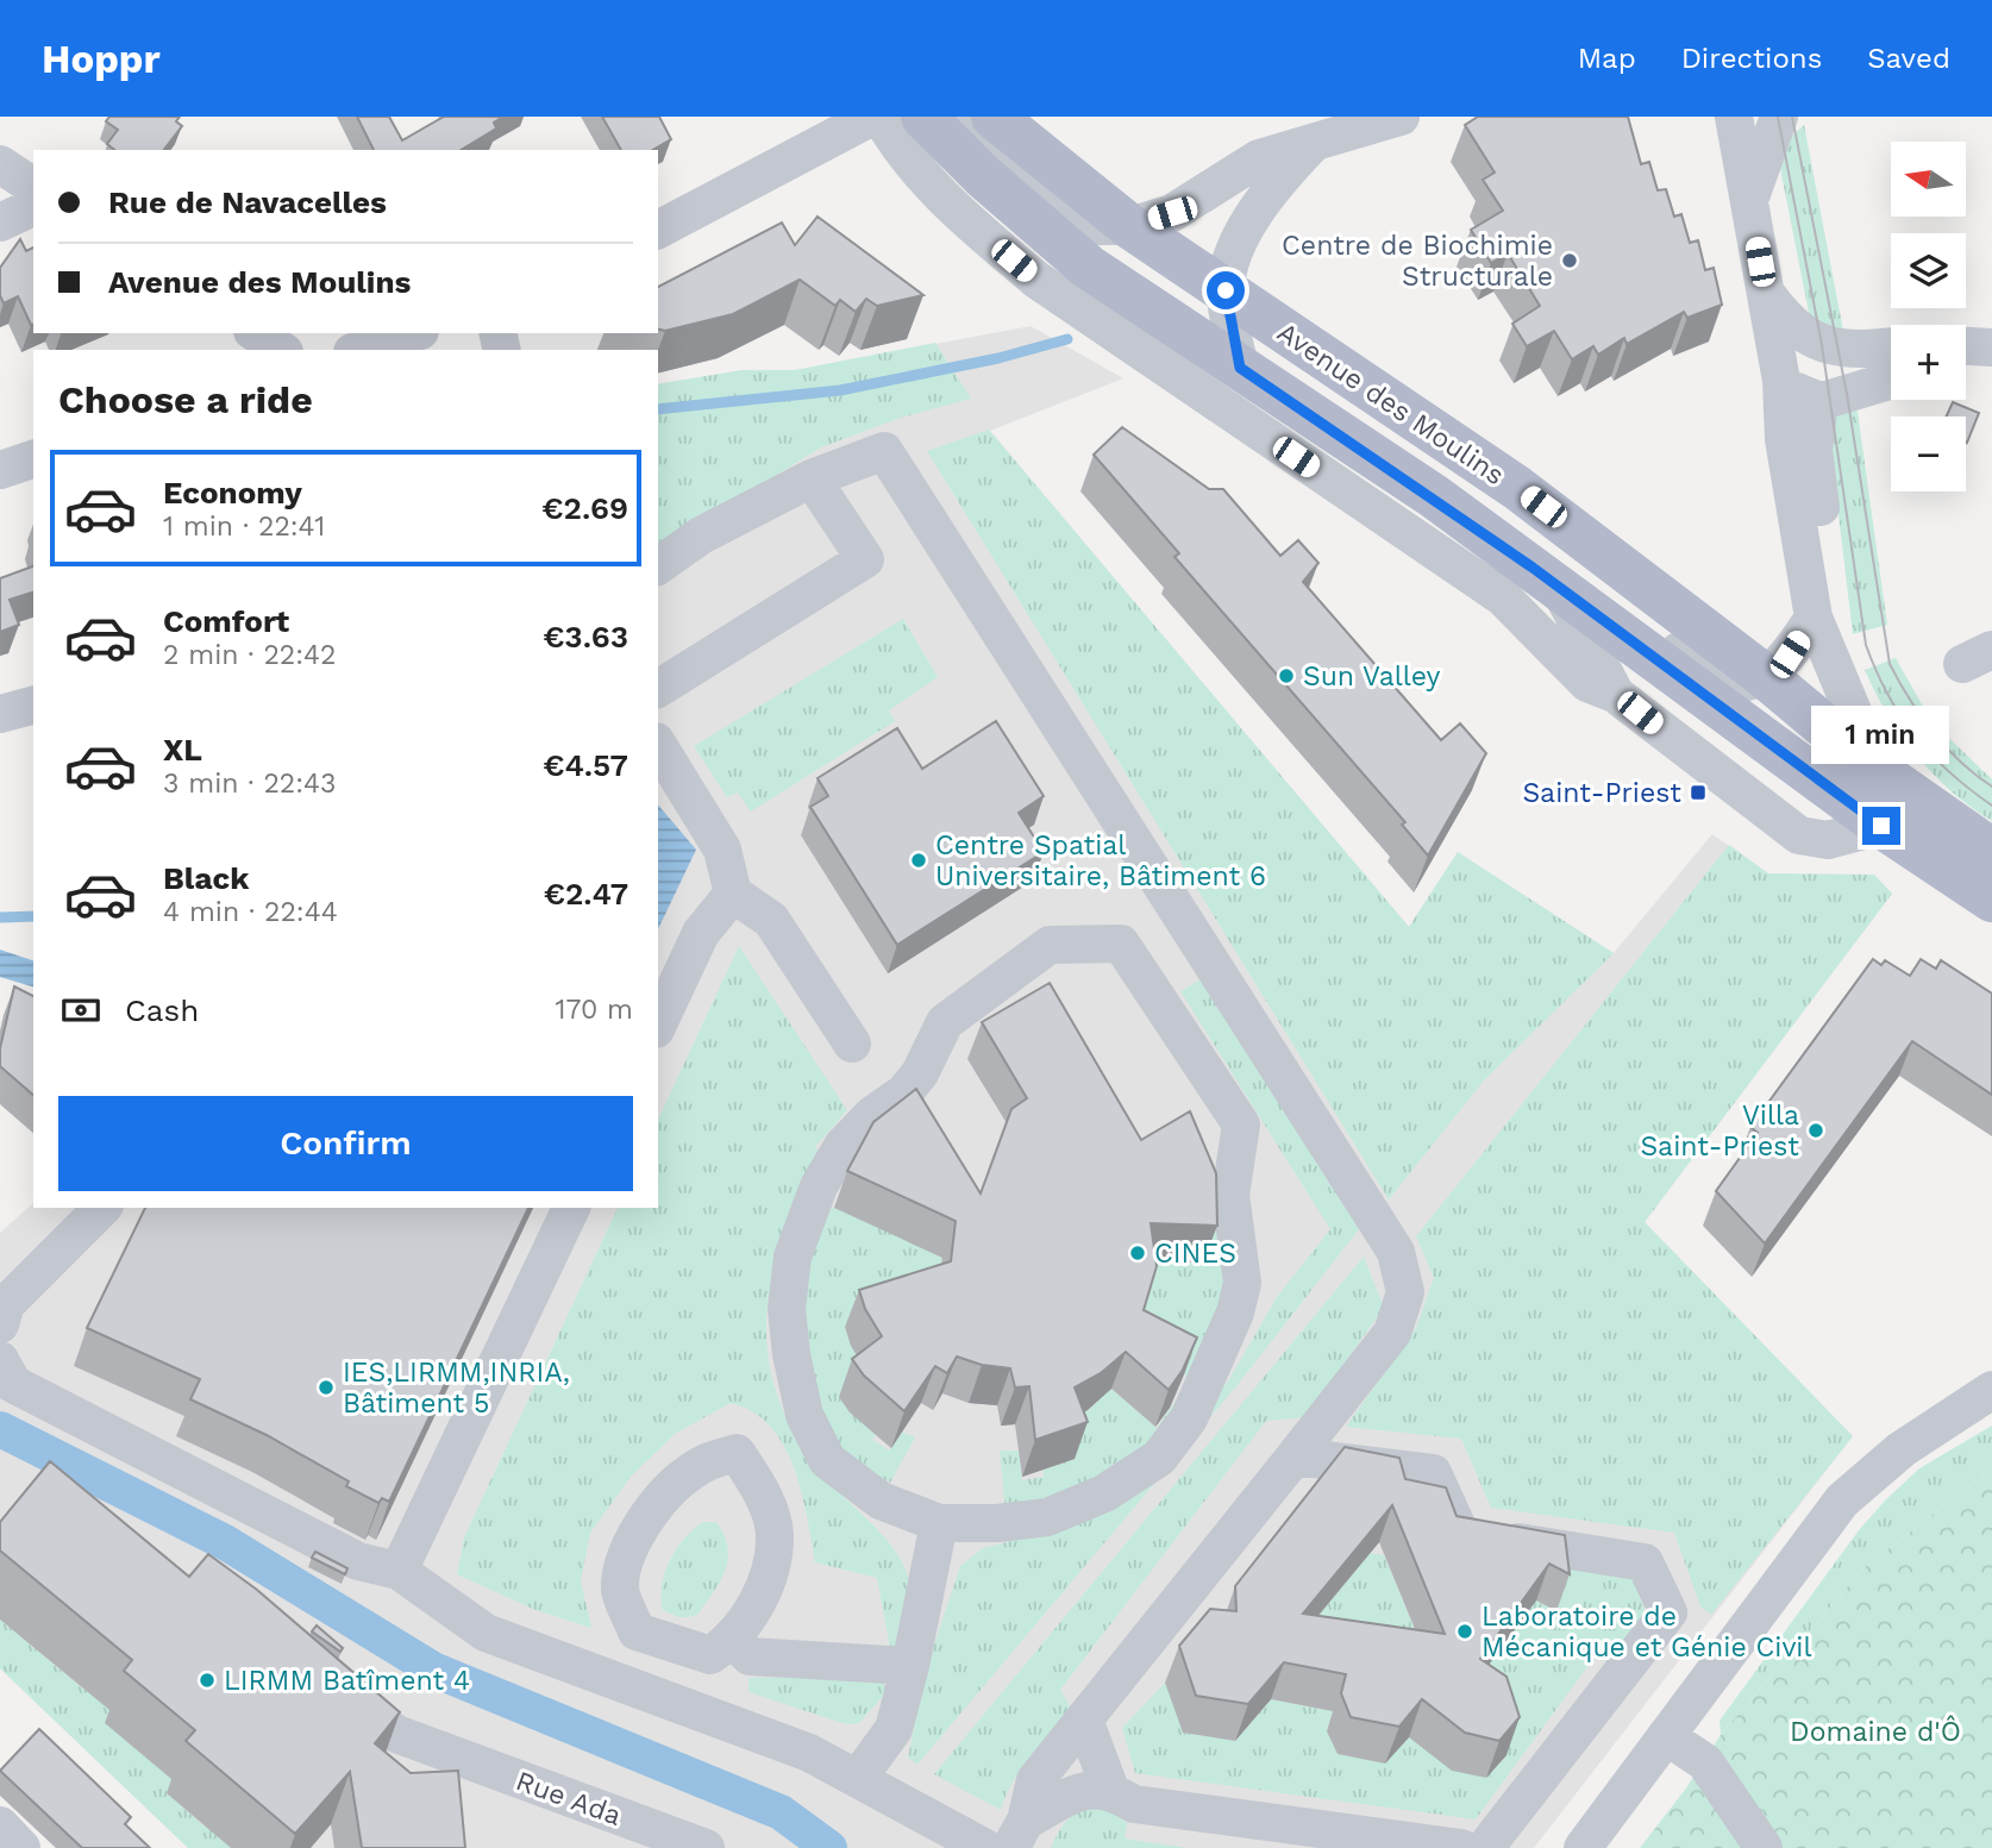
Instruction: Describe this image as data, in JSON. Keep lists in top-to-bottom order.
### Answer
{
  "streets": {
    "main road": ["Avenue des Moulins"],
    "street": ["Rue Ada"]
  },
  "parks": ["Domaine d'Ô"],
  "places": {
    "other": [
      "Centre de Biochimie Structurale",
      "Sun Valley",
      "Centre Spatial Universitaire, Bâtiment 6",
      "Villa Saint-Priest",
      "CINES",
      "IES,LIRMM,INRIA, Bâtiment 5",
      "Laboratoire de Mécanique et Génie Civil",
      "LIRMM Batîment 4"
    ],
    "transit": ["Saint-Priest"]
  },
  "north": "left",
  "page": {
    "header": "Hoppr",
    "nav": ["Map", "Directions", "Saved"],
    "map_buttons": ["+", "−"],
    "banner": ["Rue de Navacelles", "Avenue des Moulins"],
    "heading": "Choose a ride",
    "list": [
      {
        "name": "Economy",
        "note": "1 min · 22:41",
        "value": "€2.69"
      },
      {
        "name": "Comfort",
        "note": "2 min · 22:42",
        "value": "€3.63"
      },
      {
        "name": "XL",
        "note": "3 min · 22:43",
        "value": "€4.57"
      },
      {
        "name": "Black",
        "note": "4 min · 22:44",
        "value": "€2.47"
      }
    ],
    "bubble": "1 min",
    "pay": ["Cash", "170 m"],
    "buttons": "Confirm"
  }
}
